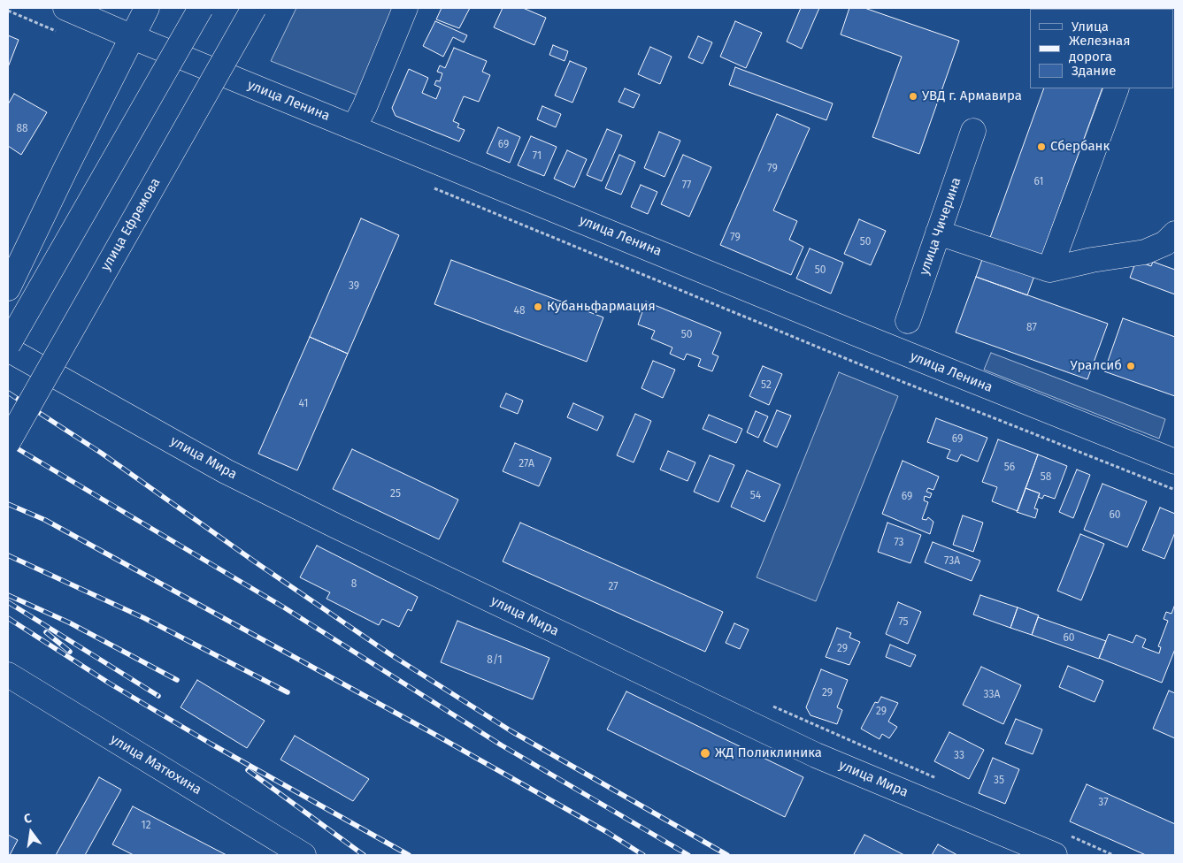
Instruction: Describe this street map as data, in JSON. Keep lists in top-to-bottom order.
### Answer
{
  "streets": {
    "street": [
      "улица Ленина",
      "улица Ефремова",
      "улица Чичерина",
      "улица Мира",
      "улица Матюхина"
    ]
  },
  "places": [
    "УВД г. Армавира",
    "Сбербанк",
    "Кубаньфармация",
    "Уралсиб",
    "ЖД Поликлиника"
  ],
  "house_numbers": [
    "88",
    "69",
    "71",
    "79",
    "61",
    "77",
    "79",
    "50",
    "50",
    "39",
    "48",
    "87",
    "50",
    "52",
    "41",
    "69",
    "27А",
    "56",
    "58",
    "25",
    "54",
    "69",
    "60",
    "73",
    "73А",
    "8",
    "27",
    "75",
    "60",
    "29",
    "8/1",
    "29",
    "33А",
    "29",
    "33",
    "35",
    "37",
    "12"
  ],
  "legend": ["Улица", "Железная дорога", "Здание"],
  "north": "top"
}
